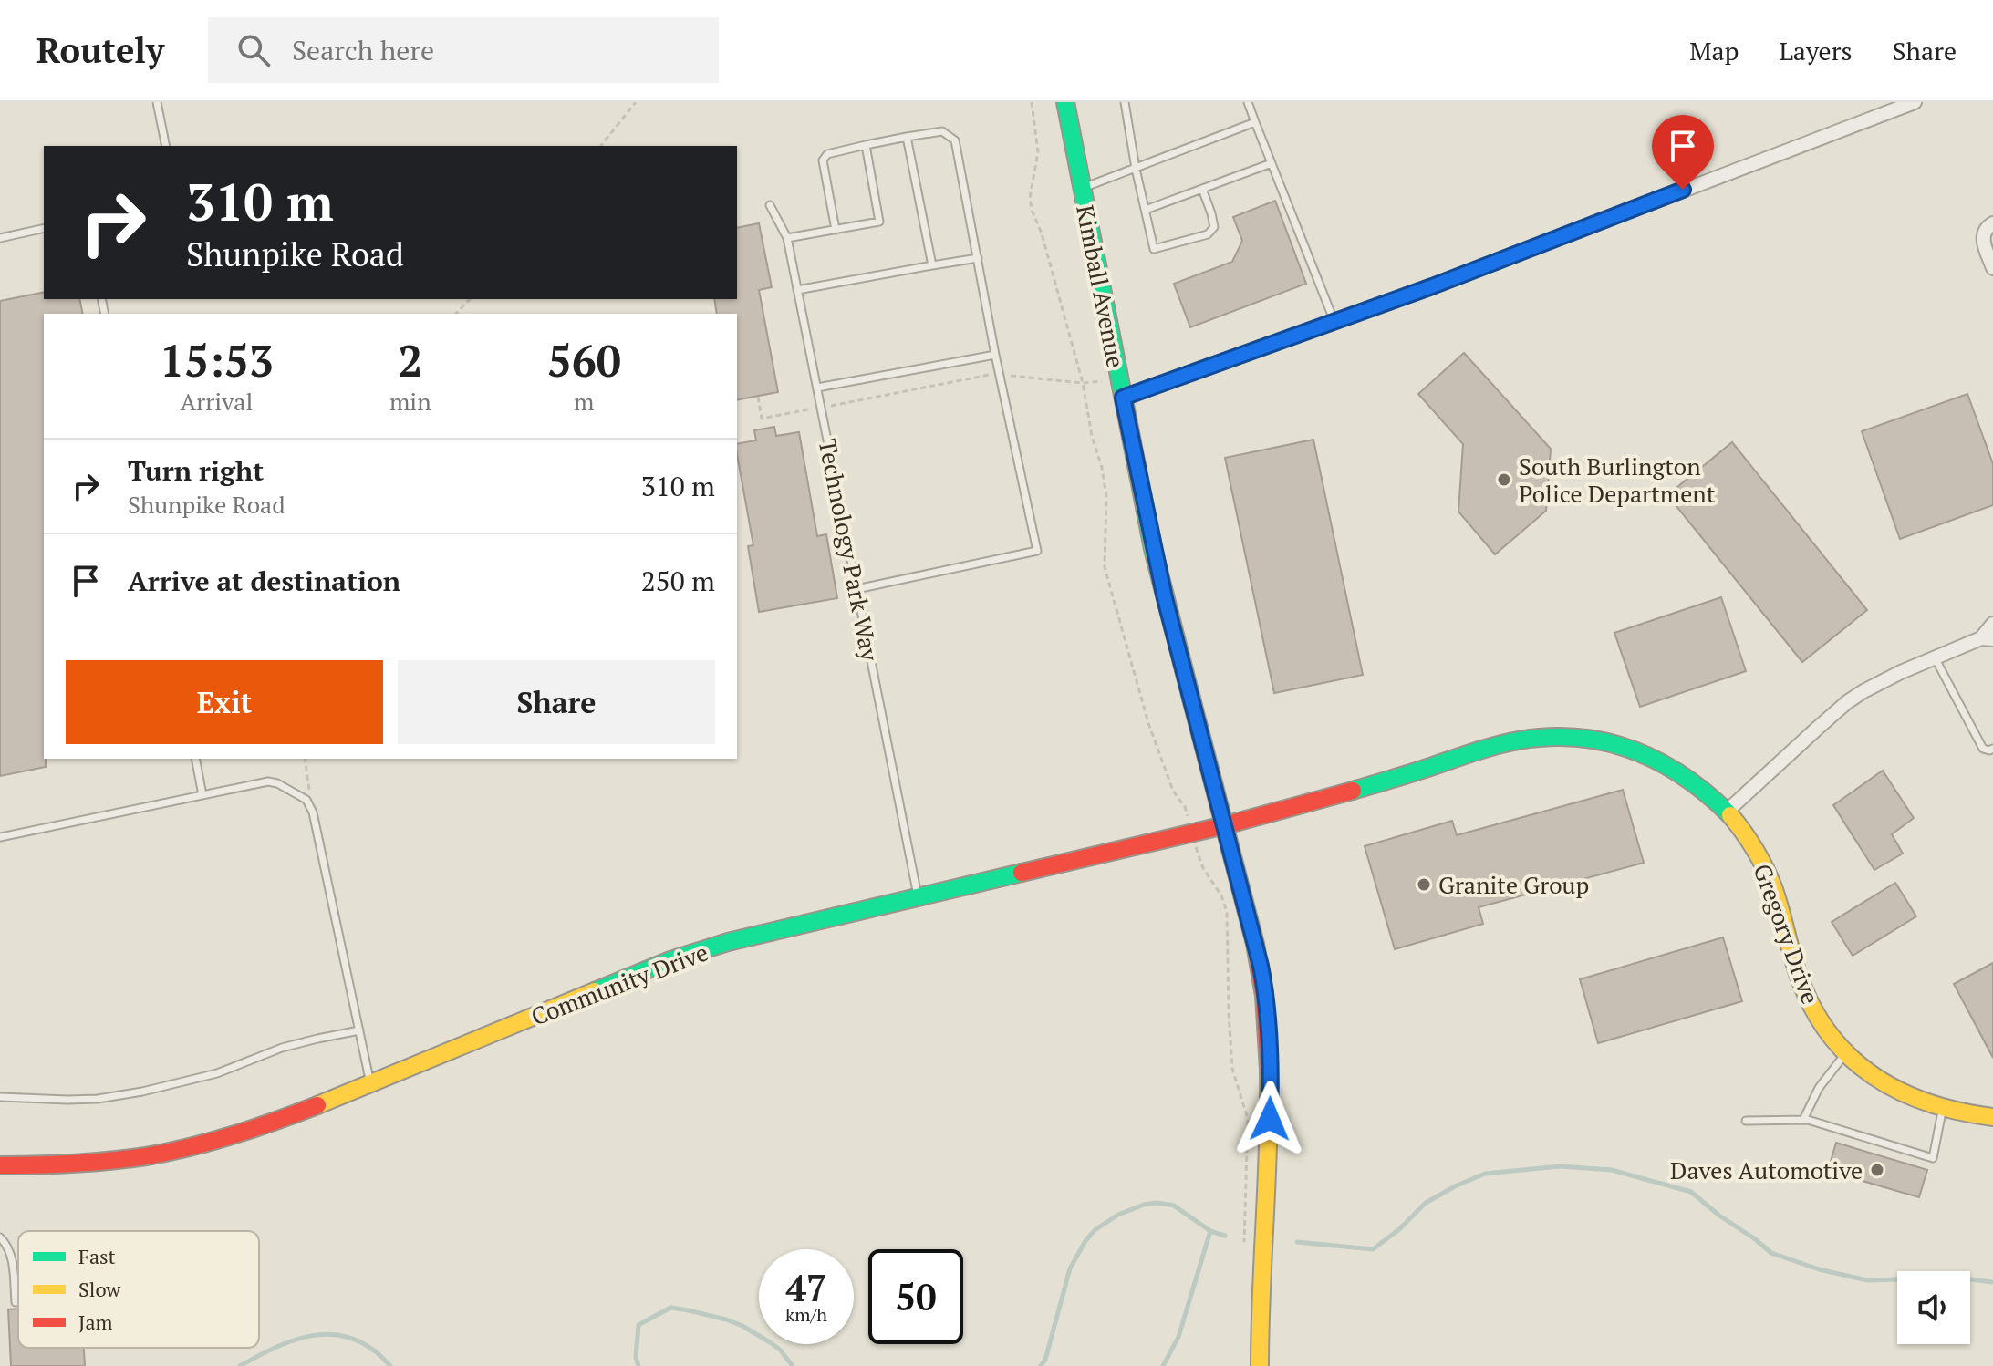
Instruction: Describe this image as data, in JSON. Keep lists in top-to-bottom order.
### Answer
{
  "streets": {
    "street": ["Kimball Avenue", "Gregory Drive", "Community Drive"],
    "lane": ["Technology Park Way"]
  },
  "crossings": [
    ["Kimball Avenue", "Community Drive"],
    ["Technology Park Way", "Community Drive"],
    ["Gregory Drive", "Community Drive"]
  ],
  "places": ["South Burlington Police Department", "Granite Group", "Daves Automotive"],
  "legend": ["Fast", "Slow", "Jam"],
  "page": {
    "header": "Routely",
    "search": "Search here",
    "nav": ["Map", "Layers", "Share"],
    "turn": ["310 m", "Shunpike Road"],
    "eta": [
      "15:53",
      "Arrival",
      "2",
      "min",
      "560",
      "m"
    ],
    "list": [
      {
        "name": "Turn right",
        "note": "Shunpike Road",
        "value": "310 m"
      },
      {
        "name": "Arrive at destination",
        "value": "250 m"
      }
    ],
    "buttons": ["Exit", "Share"],
    "speed": "47 km/h",
    "limit": "50"
  }
}
